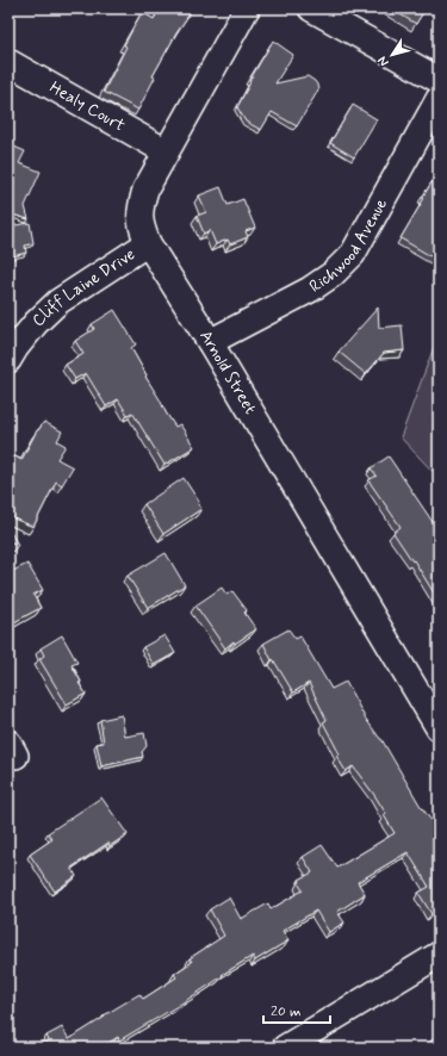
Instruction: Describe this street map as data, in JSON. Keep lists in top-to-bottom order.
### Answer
{
  "streets": {
    "street": [
      "Healy Court",
      "Richwood Avenue",
      "Cliff Laine Drive",
      "Arnold Street"
    ]
  },
  "crossings": [
    ["Healy Court", "Arnold Street"],
    ["Richwood Avenue", "Arnold Street"],
    ["Cliff Laine Drive", "Arnold Street"]
  ],
  "scale_bar": "20 m",
  "north": "bottom left"
}
